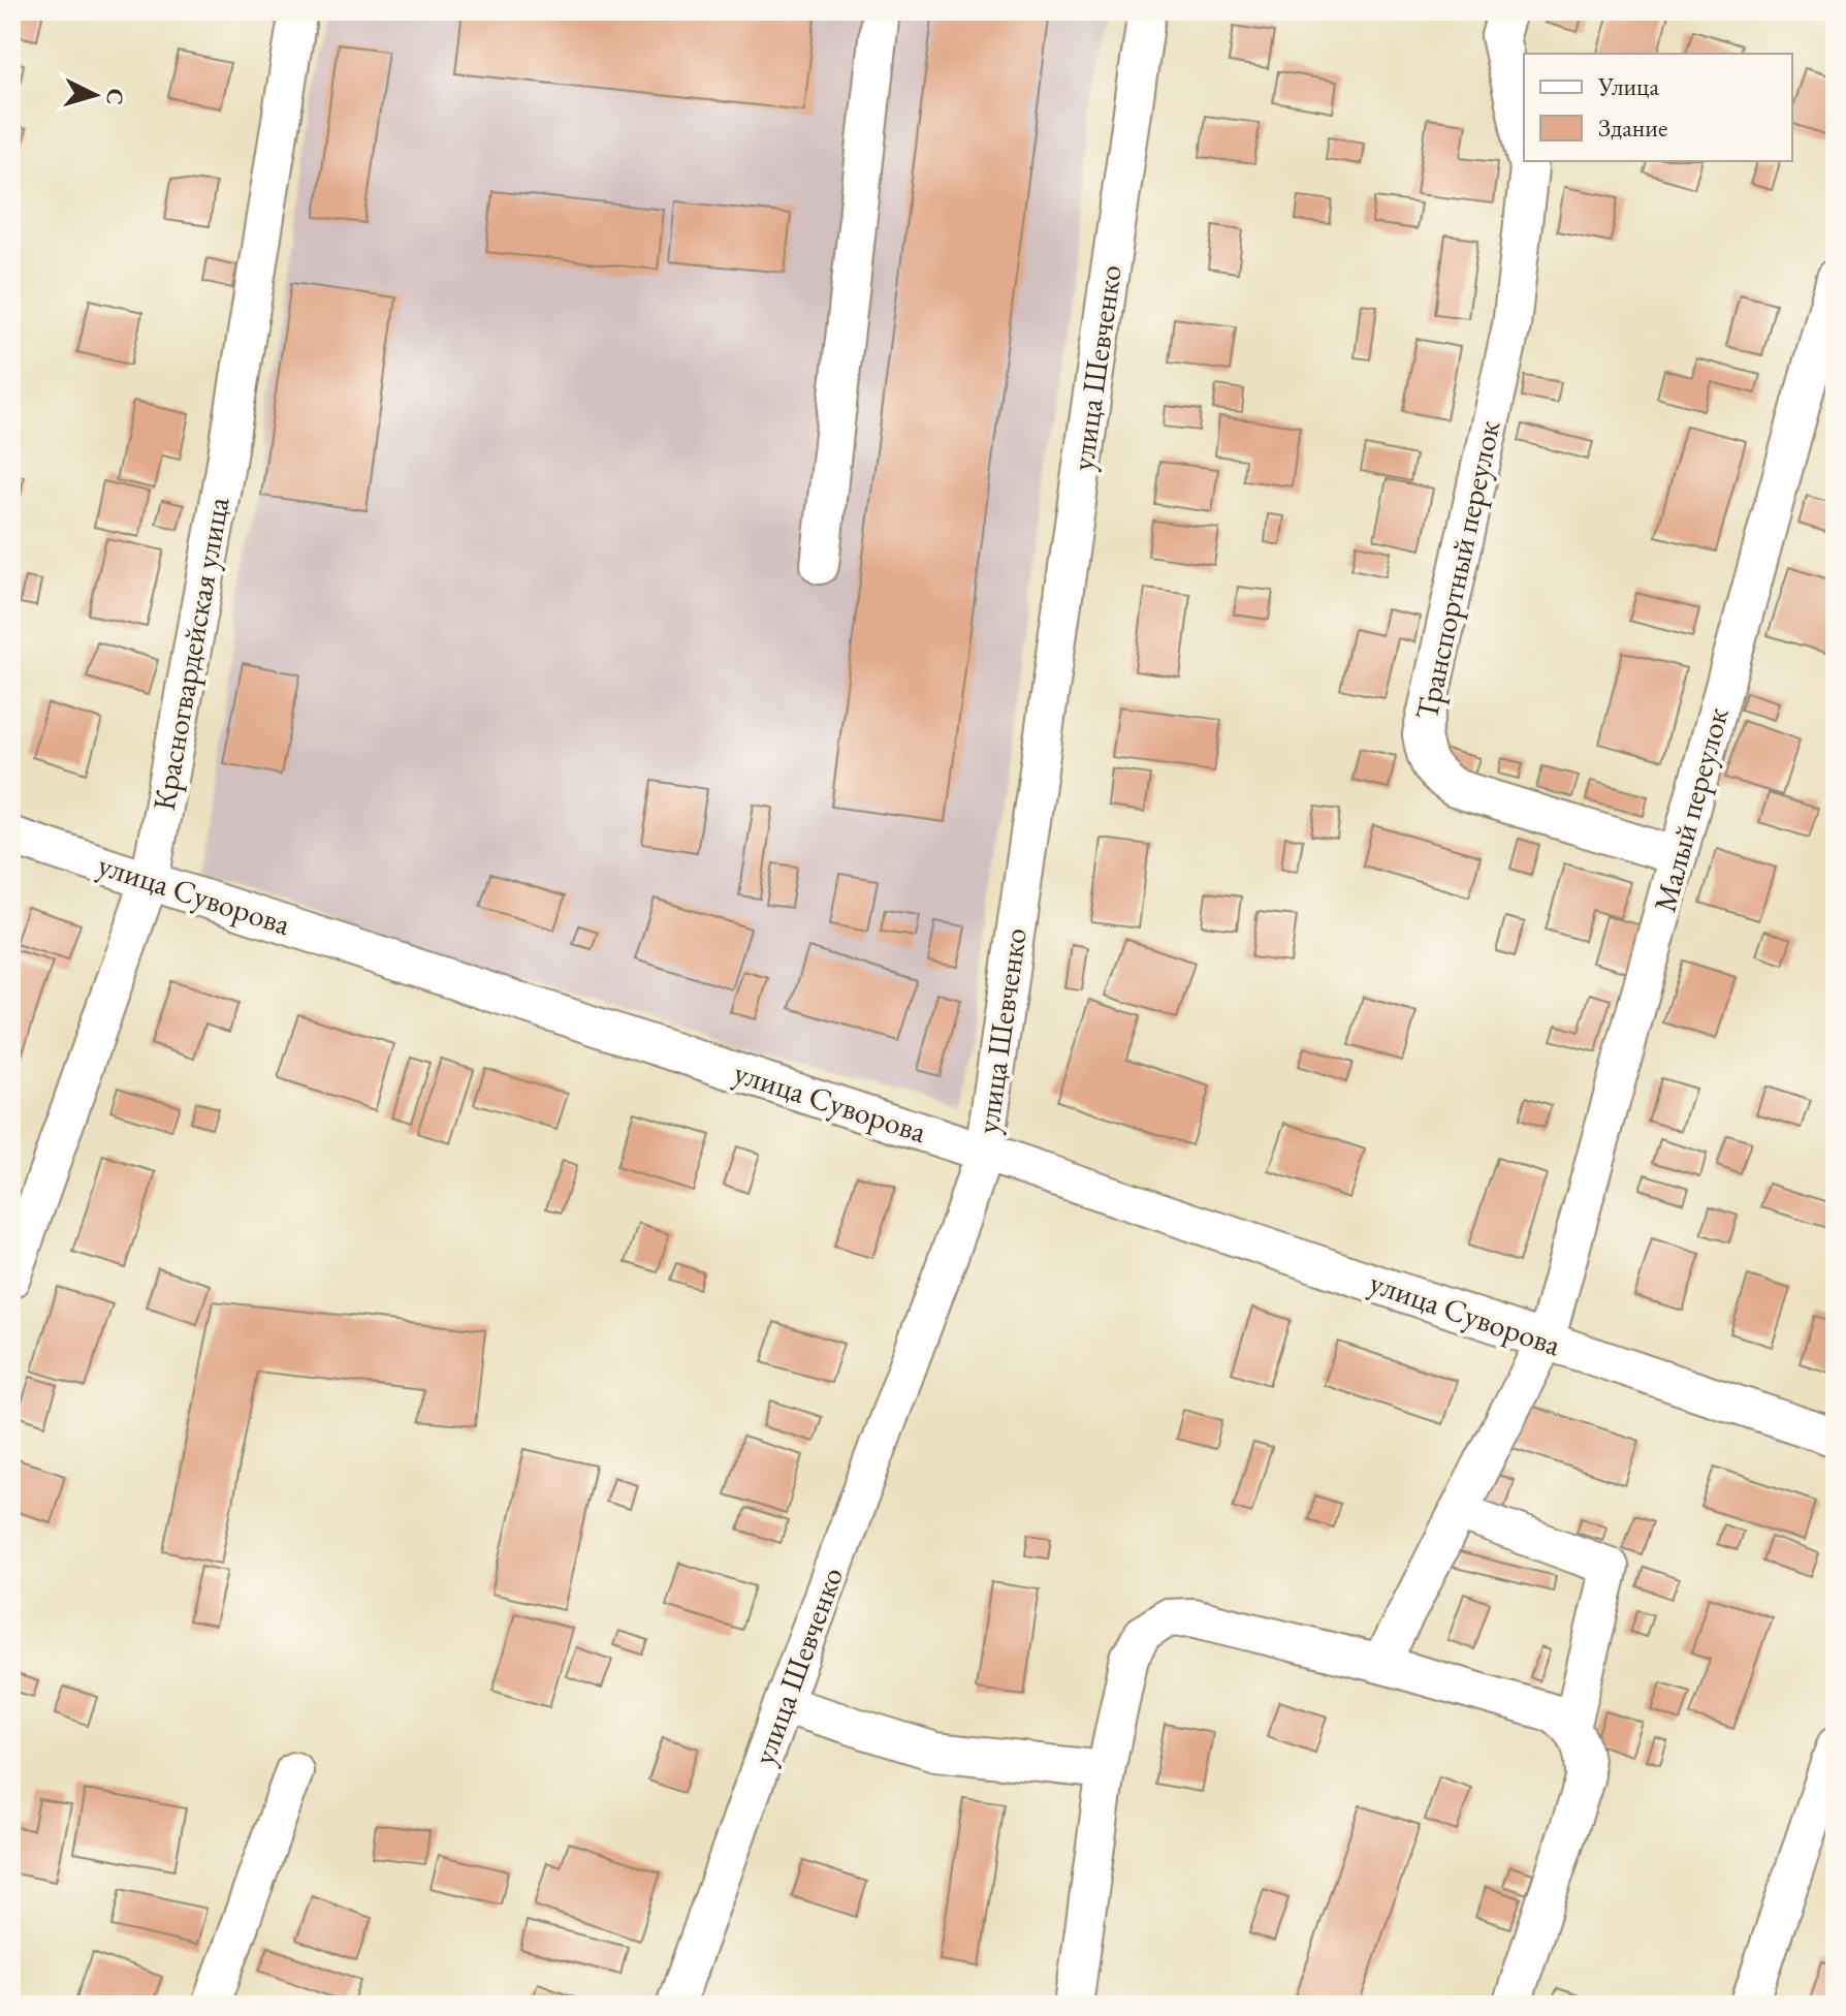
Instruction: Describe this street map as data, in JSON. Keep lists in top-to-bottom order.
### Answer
{
  "streets": {
    "street": [
      "улица Шевченко",
      "Транспортный переулок",
      "Красногвардейская улица",
      "Малый переулок",
      "улица Суворова"
    ]
  },
  "crossings": [
    ["улица Шевченко", "улица Суворова"],
    ["Транспортный переулок", "Малый переулок"],
    ["Красногвардейская улица", "улица Суворова"],
    ["Малый переулок", "улица Суворова"]
  ],
  "legend": ["Улица", "Здание"],
  "north": "right"
}
